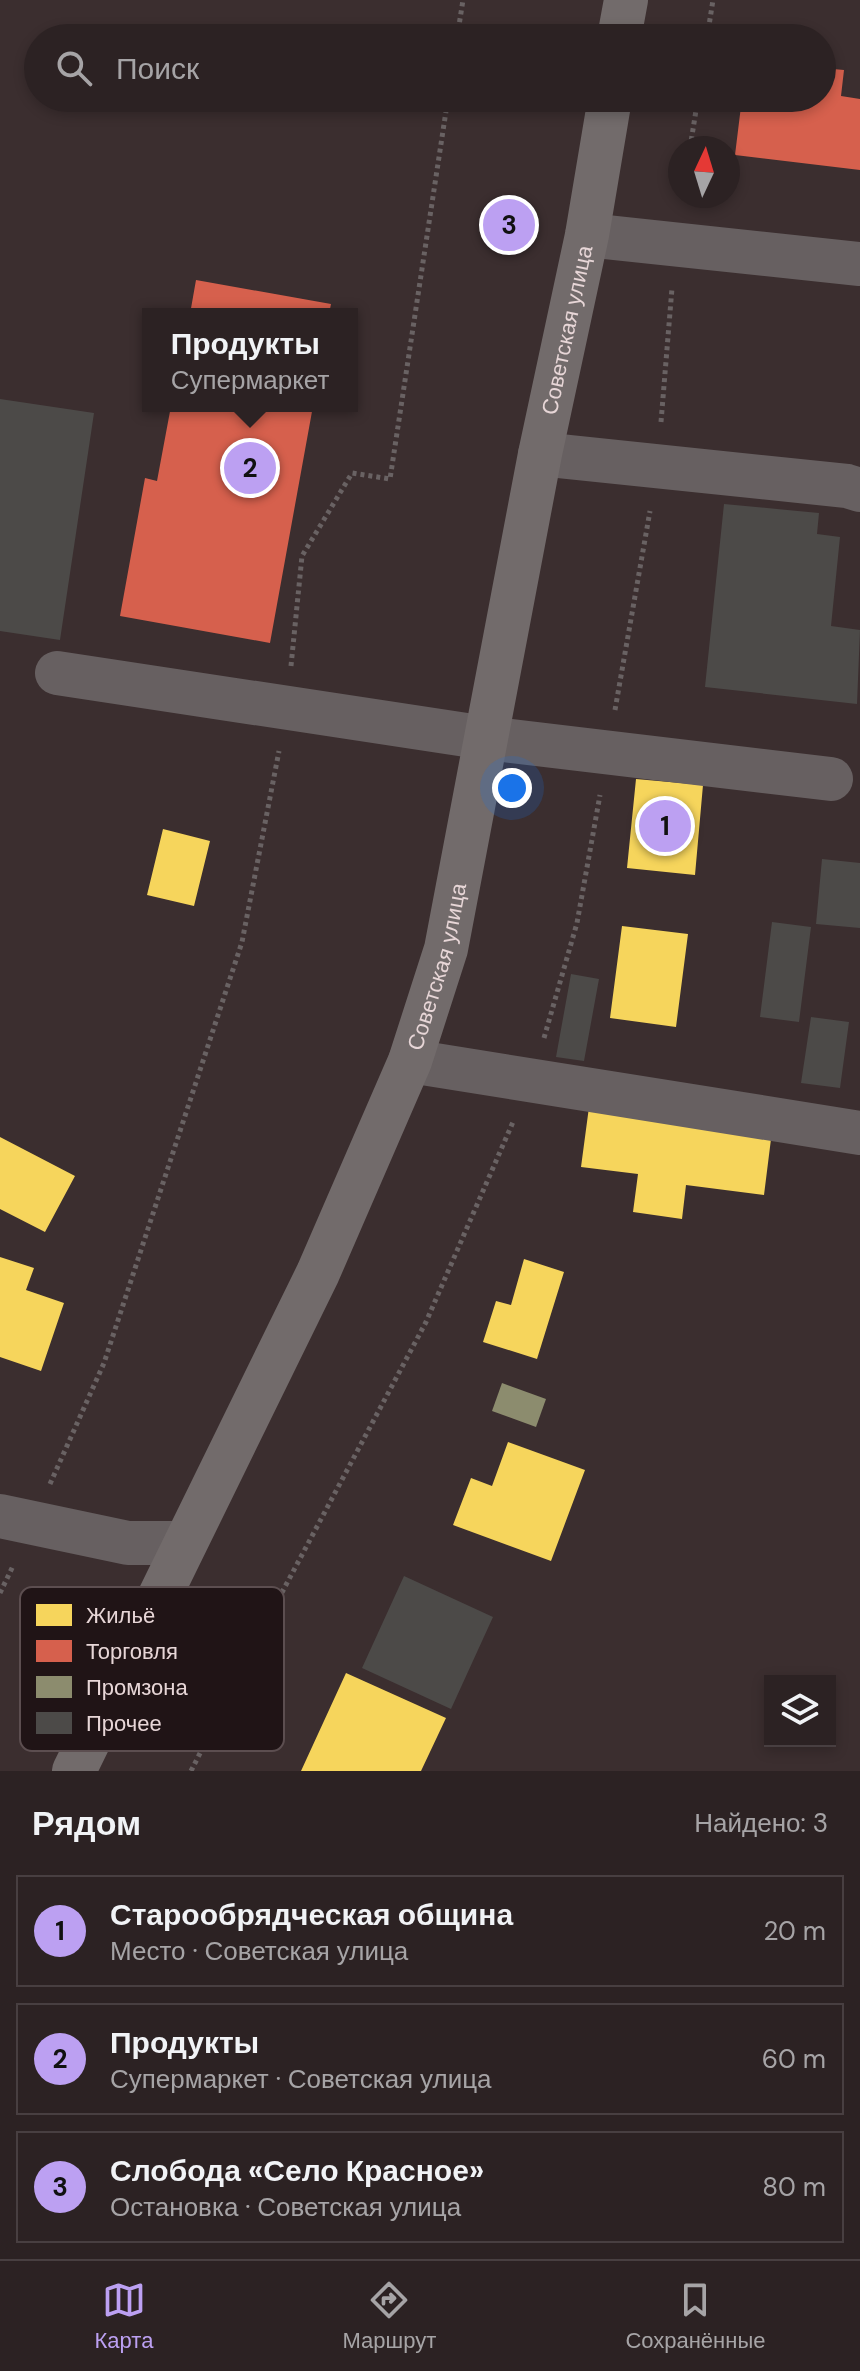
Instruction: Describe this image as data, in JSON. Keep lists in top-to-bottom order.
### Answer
{
  "streets": {
    "main road": ["Советская улица"]
  },
  "legend": [
    "Жильё",
    "Торговля",
    "Промзона",
    "Прочее"
  ],
  "north": "top",
  "page": {
    "search": "Поиск",
    "pins": ["3", "2", "1"],
    "popup": ["Продукты", "Супермаркет"],
    "heading": ["Рядом", "Найдено: 3"],
    "list": [
      {
        "mark": "1",
        "name": "Старообрядческая община",
        "note": "Место · Советская улица",
        "value": "20 m"
      },
      {
        "mark": "2",
        "name": "Продукты",
        "note": "Супермаркет · Советская улица",
        "value": "60 m"
      },
      {
        "mark": "3",
        "name": "Слобода «Село Красное»",
        "note": "Остановка · Советская улица",
        "value": "80 m"
      }
    ],
    "nav": ["Карта", "Маршрут", "Сохранённые"]
  }
}
